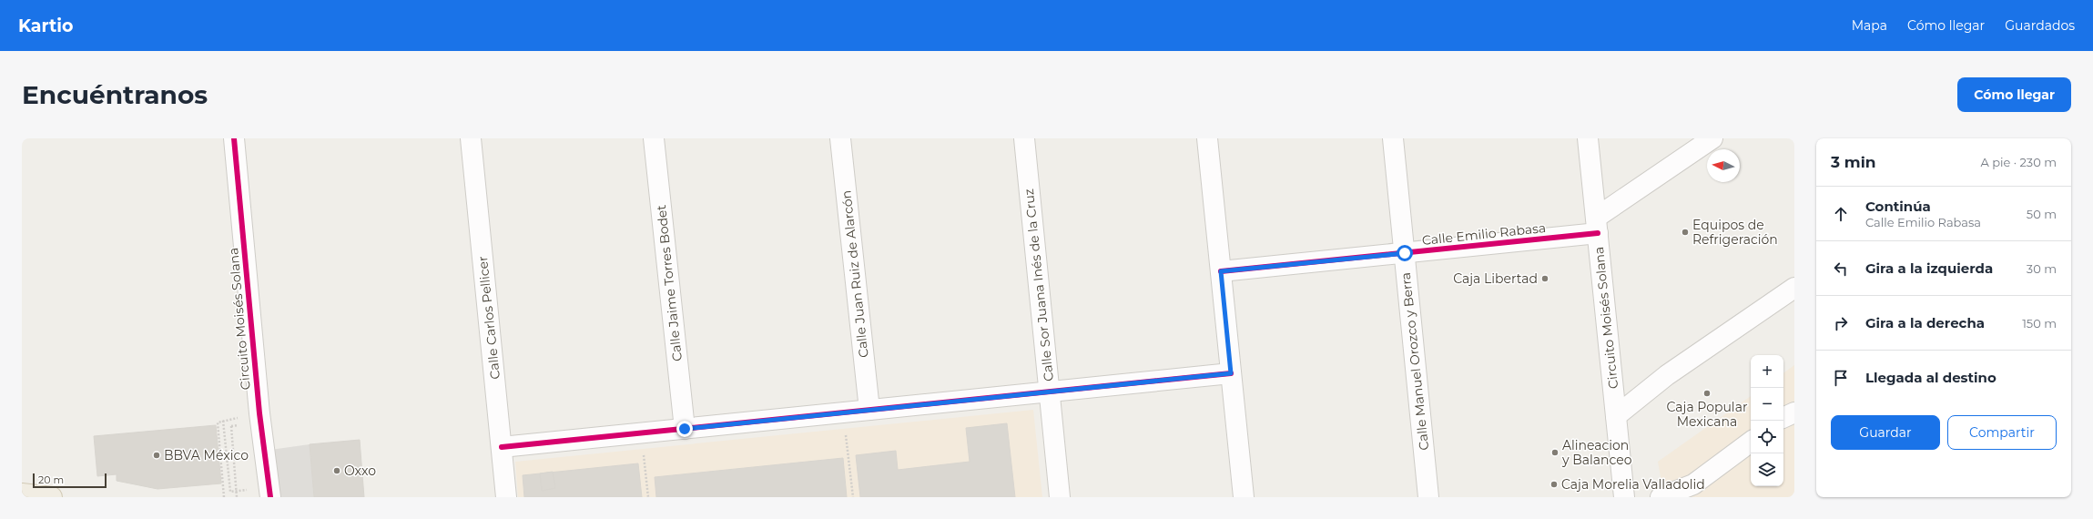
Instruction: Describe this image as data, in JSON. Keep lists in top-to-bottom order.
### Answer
{
  "streets": {
    "street": [
      "Calle Emilio Rabasa",
      "Calle Juan Ruiz de Alarcón",
      "Calle Jaime Torres Bodet",
      "Calle Sor Juana Inés de la Cruz",
      "Calle Carlos Pellicer",
      "Circuito Moisés Solana",
      "Calle Manuel Orozco y Berra"
    ]
  },
  "crossings": [
    ["Calle Emilio Rabasa", "Circuito Moisés Solana"],
    ["Calle Emilio Rabasa", "Calle Manuel Orozco y Berra"]
  ],
  "places": [
    "Equipos de Refrigeración",
    "Caja Libertad",
    "Caja Popular Mexicana",
    "Alineacion y Balanceo",
    "BBVA México",
    "Oxxo",
    "Caja Morelia Valladolid"
  ],
  "scale_bar": "20 m",
  "north": "left",
  "page": {
    "header": "Kartio",
    "nav": ["Mapa", "Cómo llegar", "Guardados"],
    "buttons": [
      "Cómo llegar",
      ["Guardar", "Compartir"]
    ],
    "title": "Encuéntranos",
    "heading": ["3 min", "A pie · 230 m"],
    "list": [
      ["Continúa", "Calle Emilio Rabasa", "50 m"],
      ["Gira a la izquierda", "30 m"],
      ["Gira a la derecha", "150 m"],
      "Llegada al destino"
    ],
    "map_buttons": ["+", "−"],
    "scale": "20 m"
  }
}
